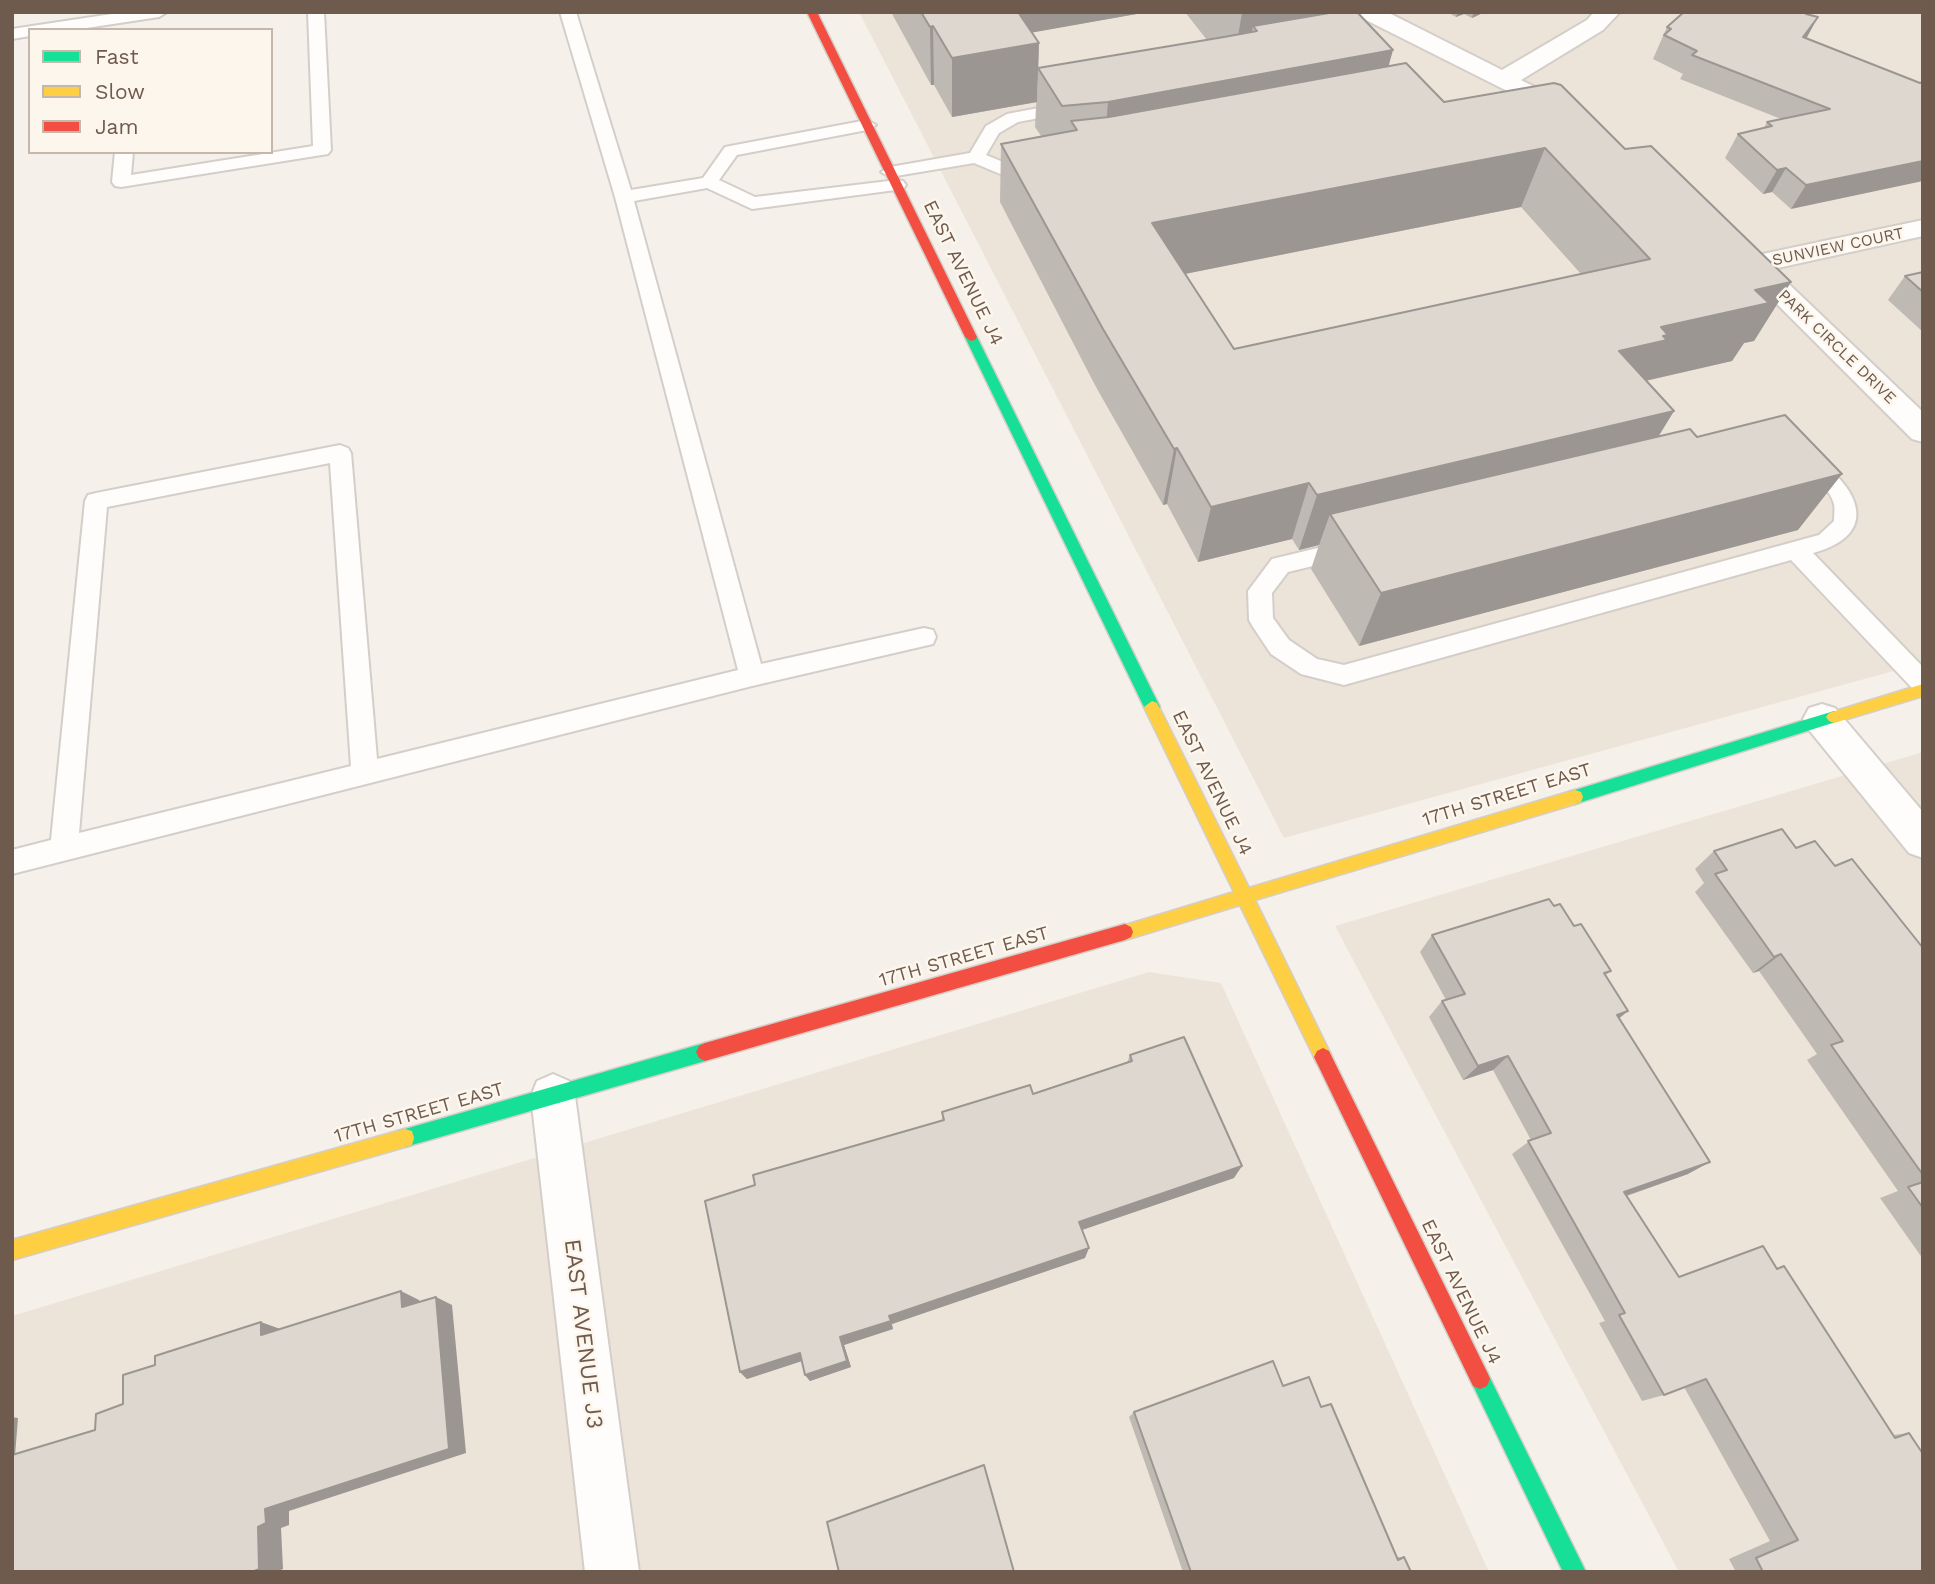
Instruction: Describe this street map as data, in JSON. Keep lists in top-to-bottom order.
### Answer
{
  "streets": {
    "street": [
      "SUNVIEW COURT",
      "EAST AVENUE J4",
      "PARK CIRCLE DRIVE",
      "17TH STREET EAST",
      "EAST AVENUE J3"
    ]
  },
  "crossings": [
    ["SUNVIEW COURT", "PARK CIRCLE DRIVE"],
    ["EAST AVENUE J4", "17TH STREET EAST"],
    ["17TH STREET EAST", "EAST AVENUE J3"]
  ],
  "legend": ["Fast", "Slow", "Jam"]
}
